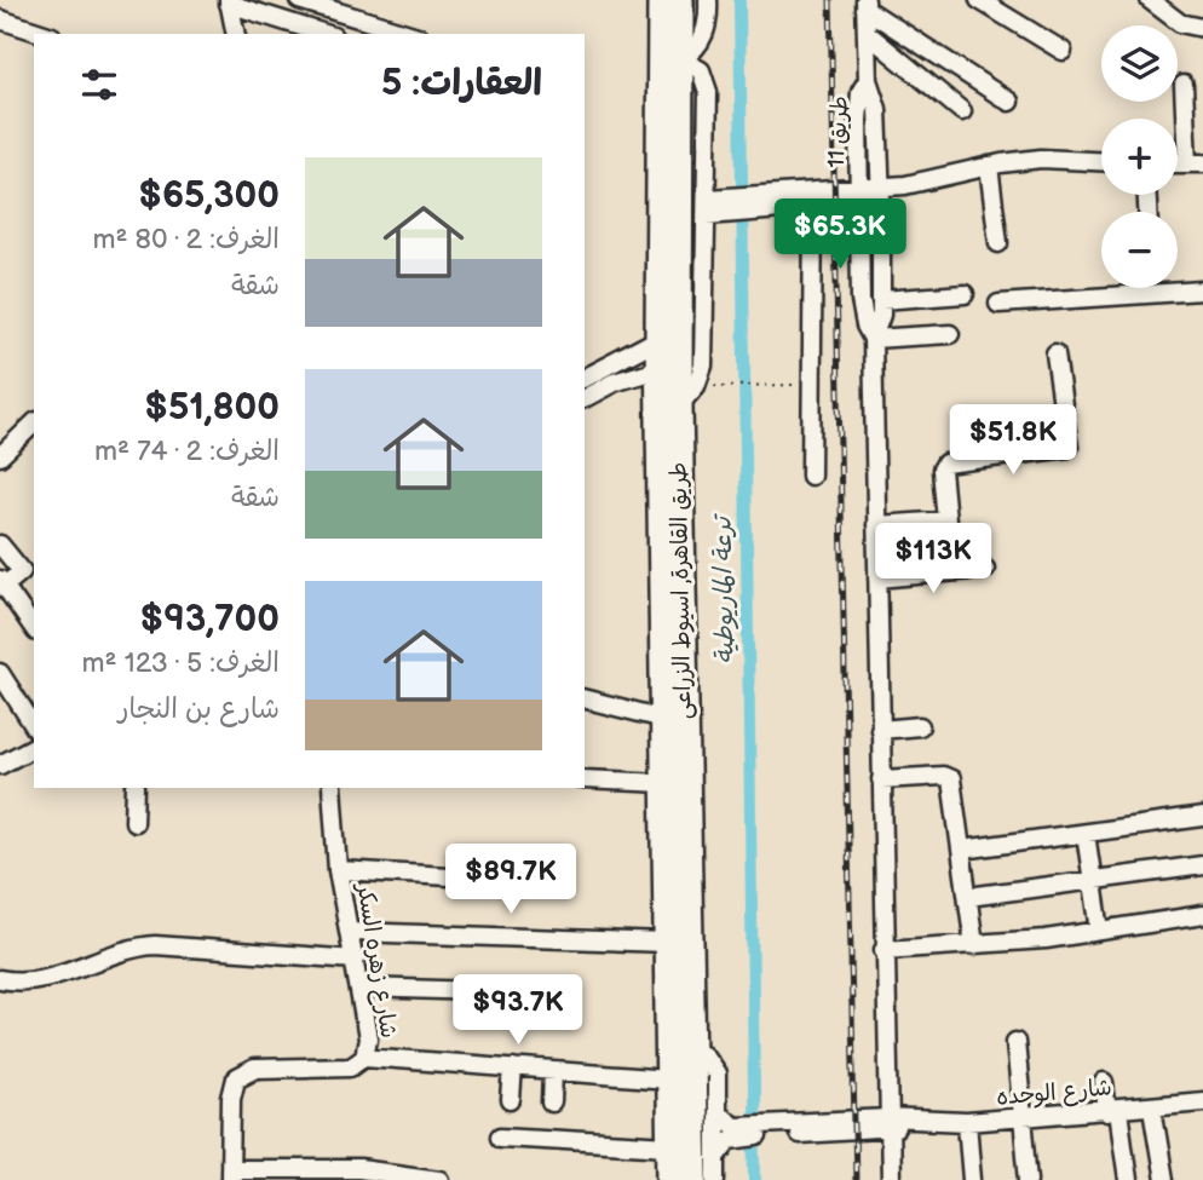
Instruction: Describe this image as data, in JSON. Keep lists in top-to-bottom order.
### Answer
{
  "streets": {
    "highway": ["طريق القاهرة, اسيوط الزراعى"],
    "street": ["طريق 11", "شارع زهره السكر", "شارع الوحده"]
  },
  "water": ["ترعة الماريوطية"],
  "page": {
    "map_buttons": ["+", "−"],
    "heading": "العقارات: 5",
    "list": [
      {
        "name": "$65,300",
        "note": "الغرف: 2 · 80 m² · شقة"
      },
      {
        "name": "$51,800",
        "note": "الغرف: 2 · 74 m² · شقة"
      },
      {
        "name": "$93,700",
        "note": "الغرف: 5 · 123 m² · شارع بن النجار"
      }
    ],
    "price": [
      "$65.3K",
      "$51.8K",
      "$113K",
      "$89.7K",
      "$93.7K"
    ]
  }
}
